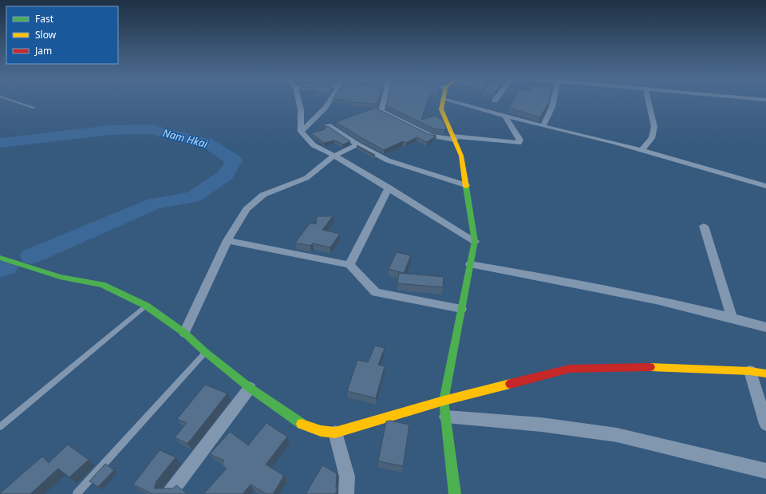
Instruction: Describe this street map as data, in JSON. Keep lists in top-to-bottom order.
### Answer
{
  "water": ["Nam Hkai"],
  "legend": ["Fast", "Slow", "Jam"]
}
